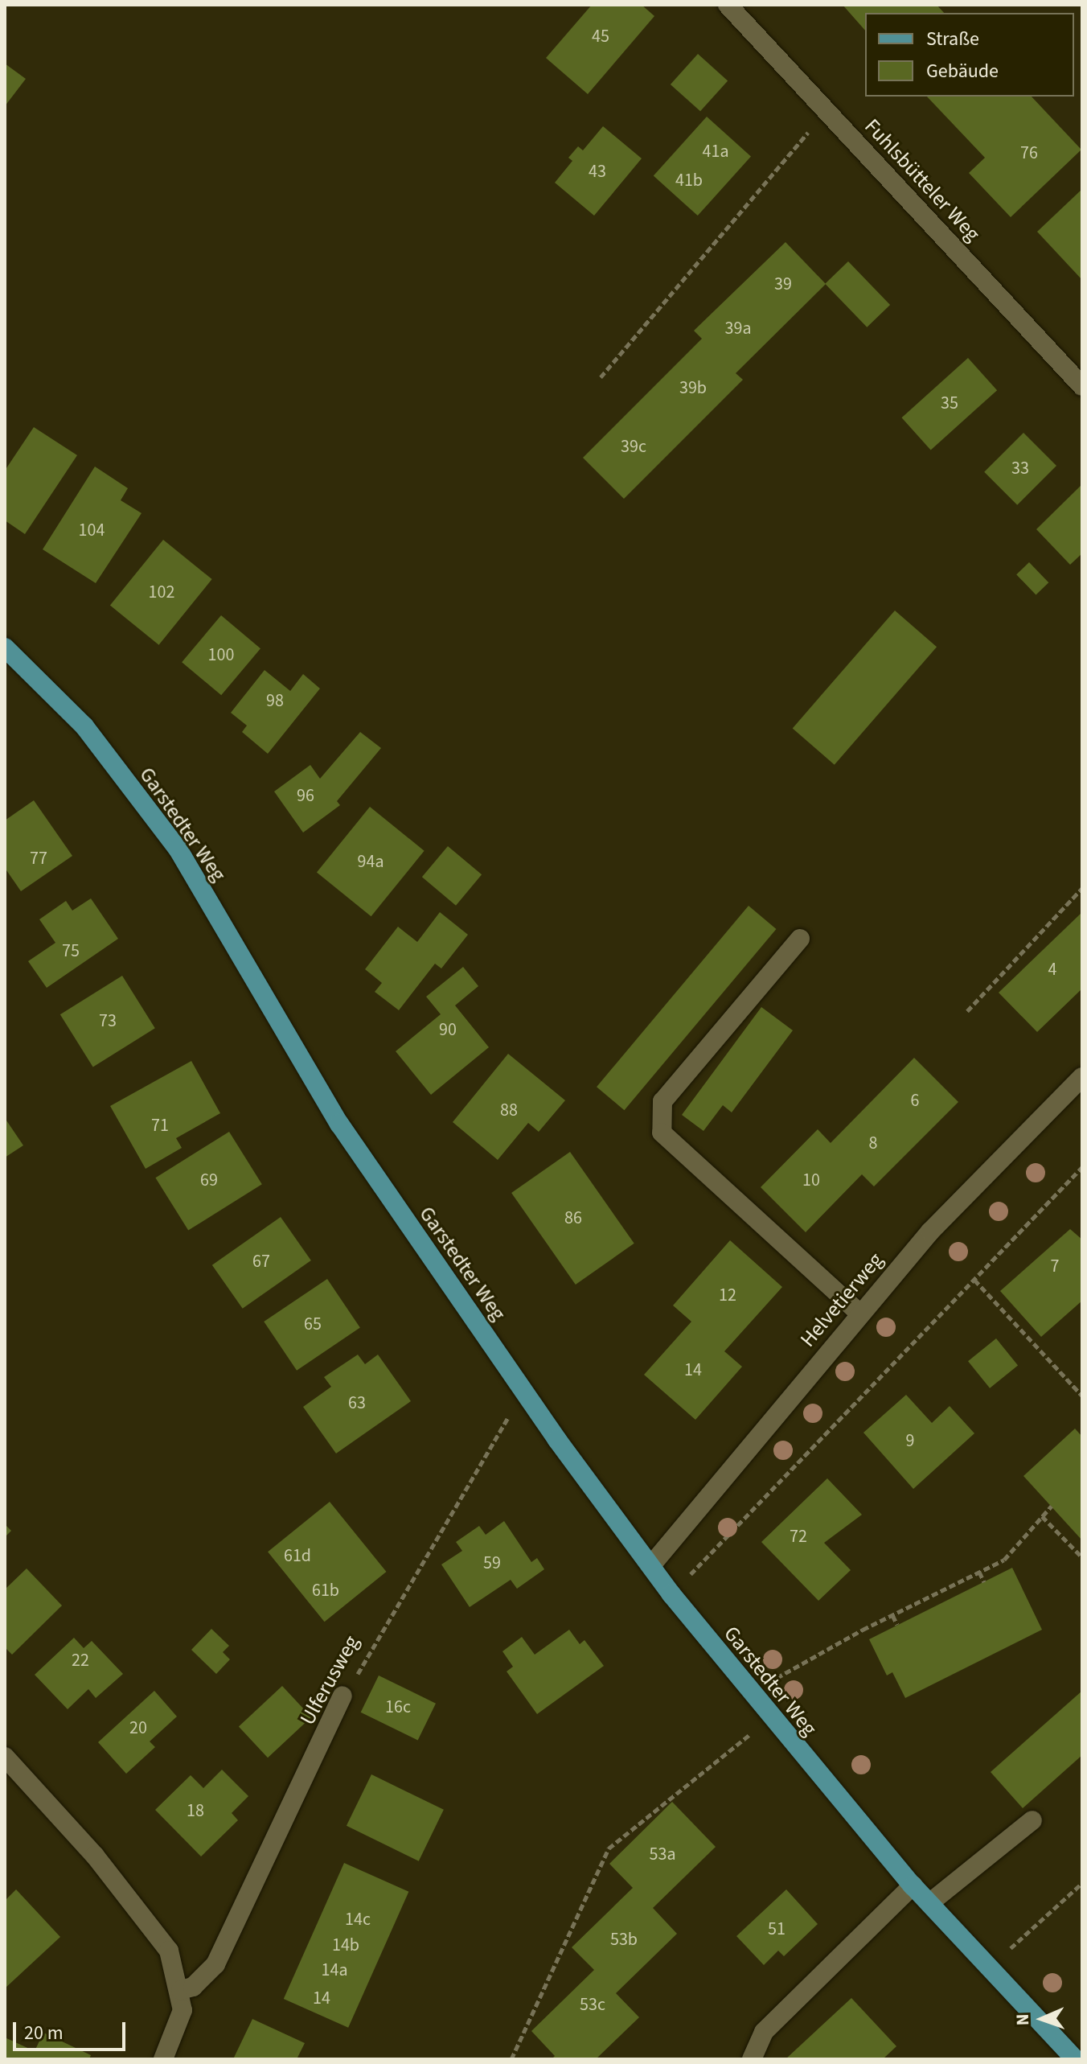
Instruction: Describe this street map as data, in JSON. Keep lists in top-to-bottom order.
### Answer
{
  "streets": {
    "main road": ["Garstedter Weg"],
    "street": ["Fuhlsbütteler Weg", "Helvetierweg", "Ulferusweg"]
  },
  "crossings": [
    ["Garstedter Weg", "Helvetierweg"],
    ["Garstedter Weg", "Ulferusweg"]
  ],
  "house_numbers": [
    "45",
    "41a",
    "76",
    "43",
    "41b",
    "39",
    "39a",
    "39b",
    "35",
    "39c",
    "33",
    "104",
    "102",
    "100",
    "98",
    "96",
    "77",
    "94a",
    "75",
    "4",
    "73",
    "90",
    "6",
    "88",
    "71",
    "8",
    "69",
    "10",
    "86",
    "67",
    "7",
    "12",
    "65",
    "14",
    "63",
    "9",
    "72",
    "61d",
    "59",
    "61b",
    "22",
    "16c",
    "20",
    "18",
    "53a",
    "14c",
    "51",
    "53b",
    "14b",
    "14a",
    "14",
    "53c"
  ],
  "legend": ["Straße", "Gebäude"],
  "scale_bar": "20 m",
  "north": "left"
}
